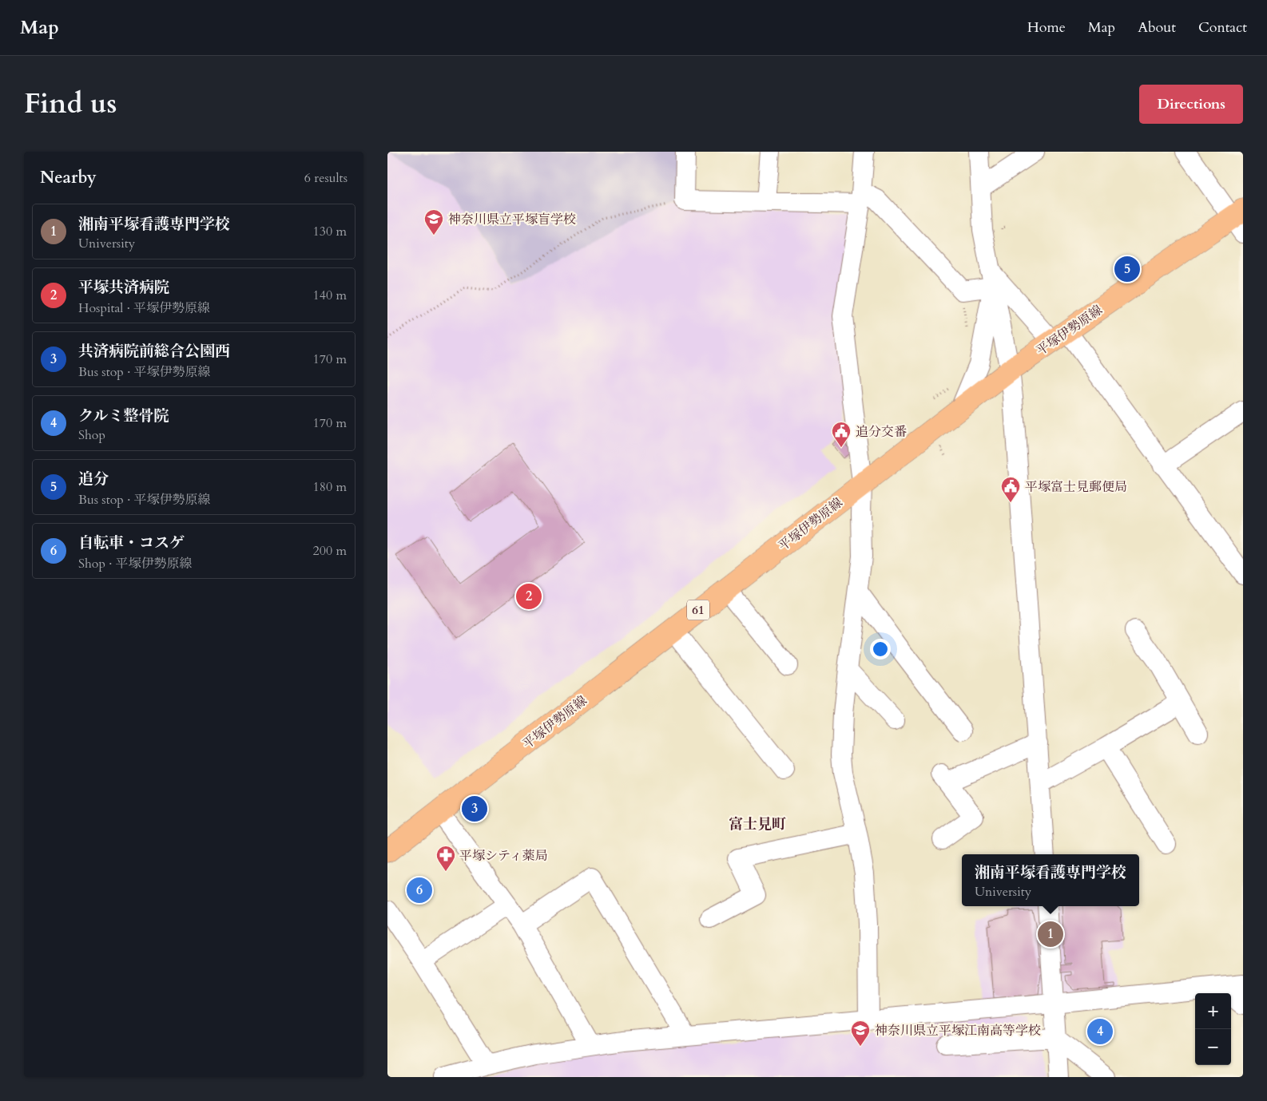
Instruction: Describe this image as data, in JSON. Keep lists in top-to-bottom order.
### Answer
{
  "streets": {
    "main road": ["平塚伊勢原線", "61"]
  },
  "districts": ["富士見町"],
  "places": {
    "school or university": ["神奈川県立平塚盲学校", "神奈川県立平塚江南高等学校"],
    "public building": ["追分交番", "平塚富士見郵便局"],
    "pharmacy": ["平塚シティ薬局"]
  },
  "page": {
    "header": "Map",
    "nav": [
      "Home",
      "Map",
      "About",
      "Contact"
    ],
    "title": "Find us",
    "buttons": "Directions",
    "heading": ["Nearby", "6 results"],
    "list": [
      {
        "mark": "1",
        "name": "湘南平塚看護専門学校",
        "note": "University",
        "value": "130 m"
      },
      {
        "mark": "2",
        "name": "平塚共済病院",
        "note": "Hospital · 平塚伊勢原線",
        "value": "140 m"
      },
      {
        "mark": "3",
        "name": "共済病院前総合公園西",
        "note": "Bus stop · 平塚伊勢原線",
        "value": "170 m"
      },
      {
        "mark": "4",
        "name": "クルミ整骨院",
        "note": "Shop",
        "value": "170 m"
      },
      {
        "mark": "5",
        "name": "追分",
        "note": "Bus stop · 平塚伊勢原線",
        "value": "180 m"
      },
      {
        "mark": "6",
        "name": "自転車・コスゲ",
        "note": "Shop · 平塚伊勢原線",
        "value": "200 m"
      }
    ],
    "pins": [
      "5",
      "2",
      "3",
      "6",
      "1",
      "4"
    ],
    "popup": ["湘南平塚看護専門学校", "University"],
    "map_buttons": ["+", "−"]
  }
}
